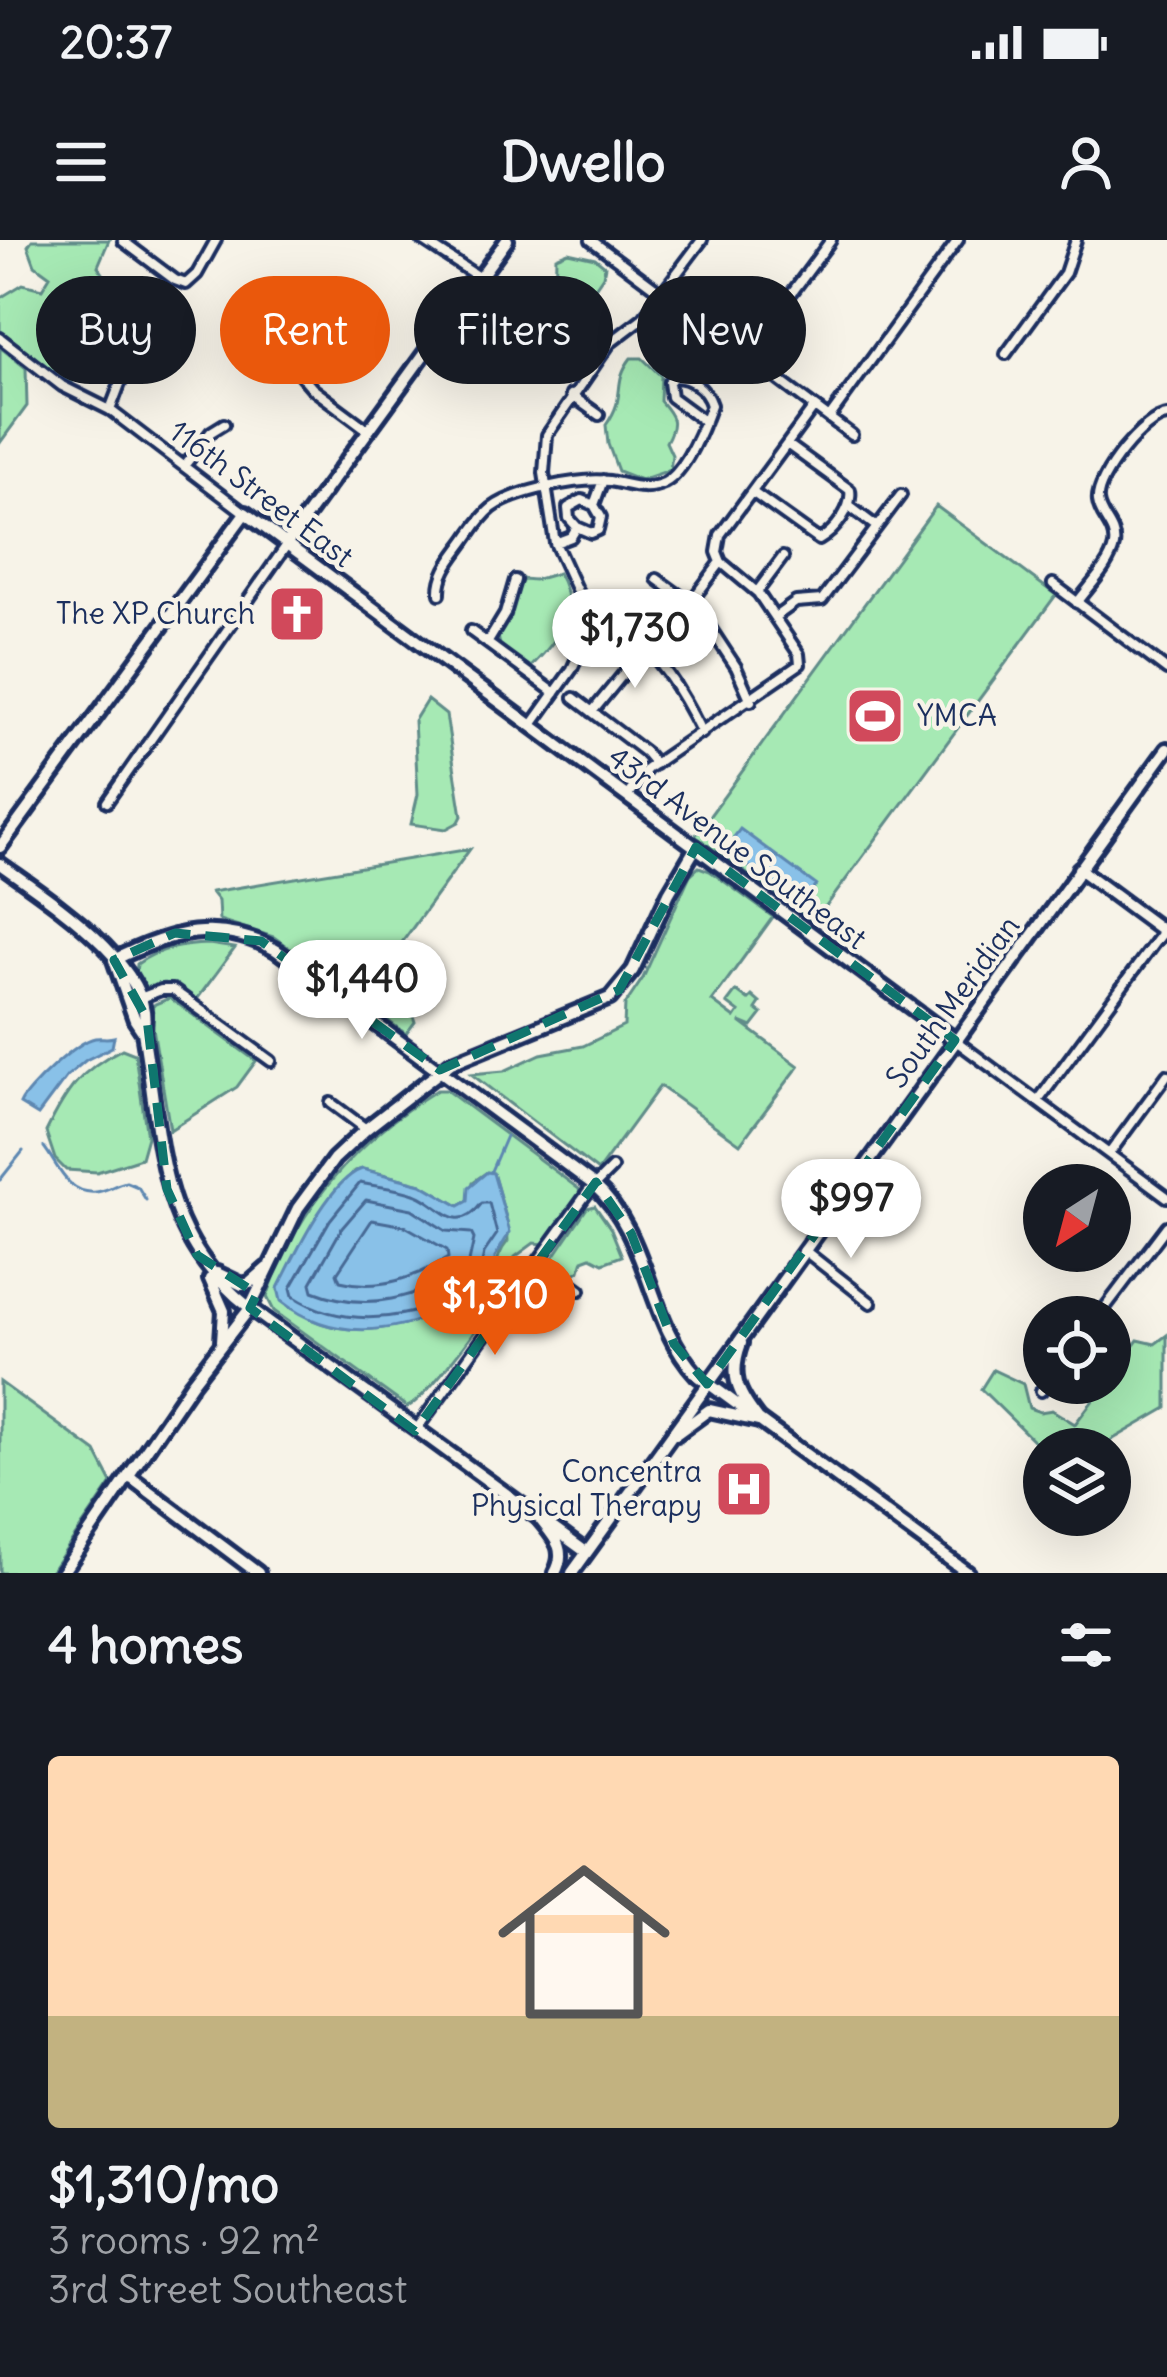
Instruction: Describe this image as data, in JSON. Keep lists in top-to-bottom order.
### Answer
{
  "streets": {
    "main road": ["116th Street East", "43rd Avenue Southeast", "South Meridian"]
  },
  "crossings": [
    ["116th Street East", "43rd Avenue Southeast"],
    ["43rd Avenue Southeast", "South Meridian"]
  ],
  "places": {
    "church": ["The XP Church"],
    "sports": ["YMCA"],
    "hospital": ["Concentra Physical Therapy"]
  },
  "north": "bottom left",
  "page": {
    "status": "20:37",
    "header": "Dwello",
    "chip": [
      "Buy",
      "Rent",
      "Filters",
      "New"
    ],
    "price": [
      "$1,730",
      "$1,440",
      "$997",
      "$1,310"
    ],
    "heading": "4 homes",
    "list": [
      {
        "name": "$1,310/mo",
        "note": "3 rooms · 92 m² · 3rd Street Southeast"
      }
    ]
  }
}
